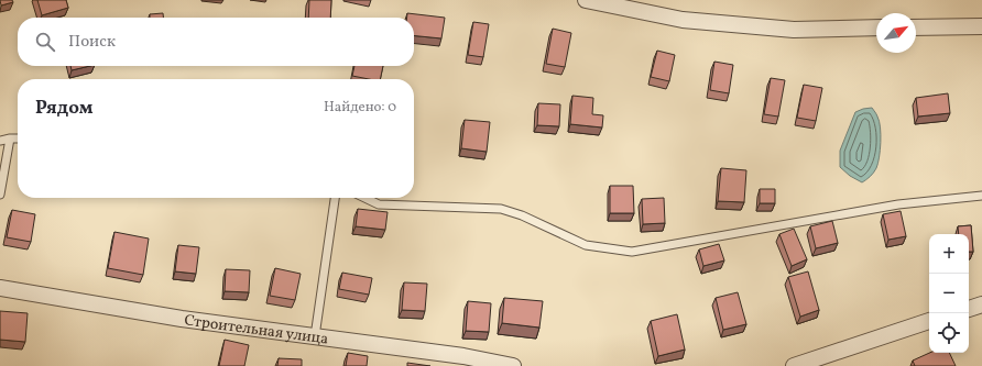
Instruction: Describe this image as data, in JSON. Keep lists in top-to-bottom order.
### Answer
{
  "streets": {
    "street": ["Строительная улица"]
  },
  "north": "top right",
  "page": {
    "search": "Поиск",
    "heading": ["Рядом", "Найдено: 0"],
    "map_buttons": ["+", "−"]
  }
}
